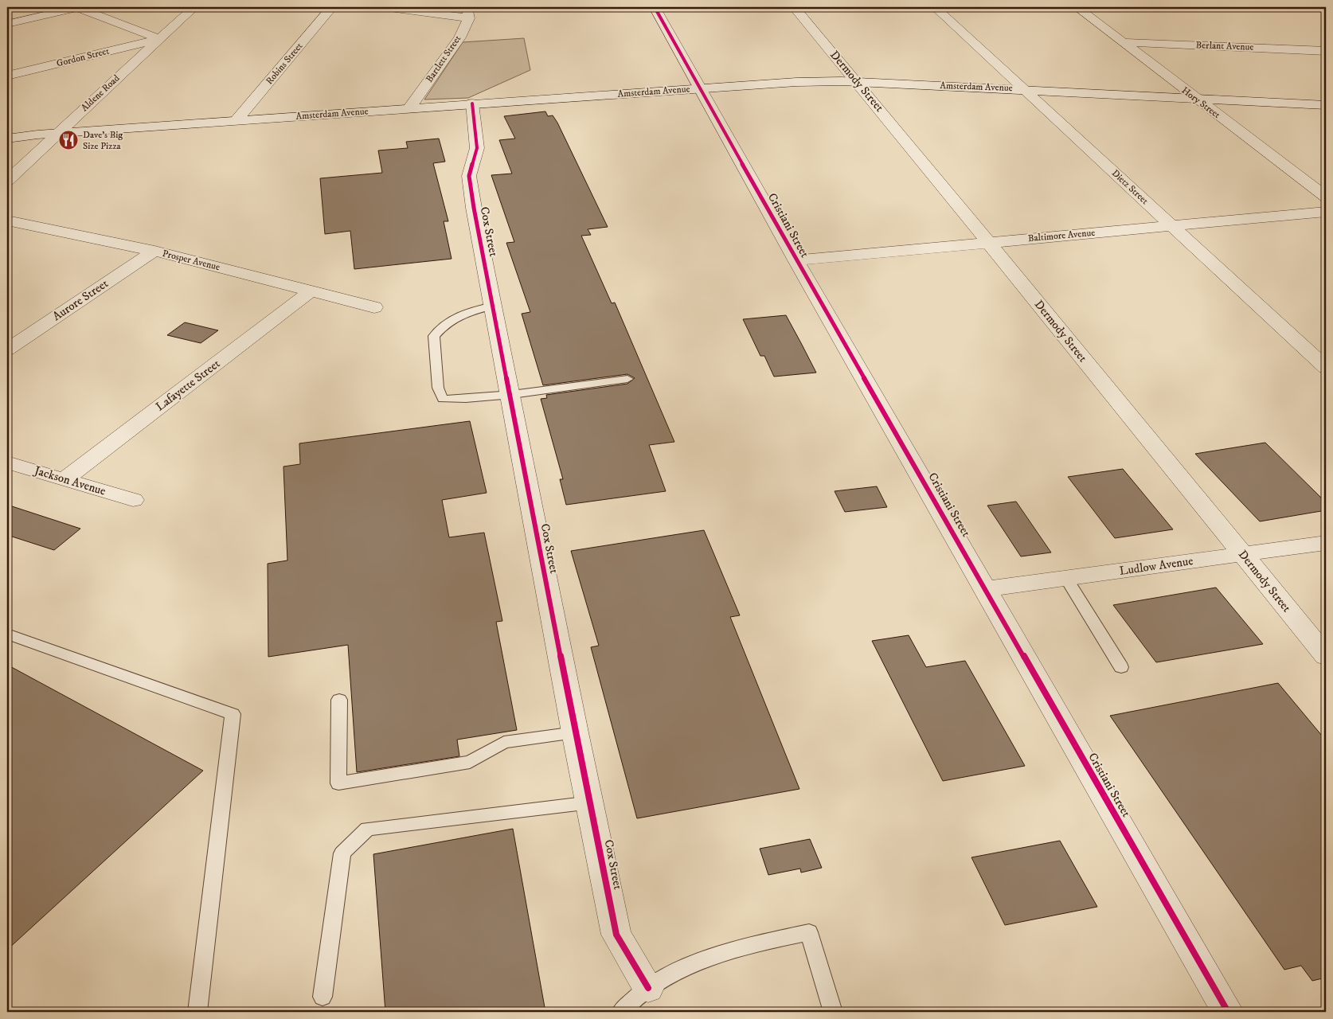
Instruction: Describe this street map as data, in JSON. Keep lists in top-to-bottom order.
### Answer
{
  "streets": {
    "street": [
      "Berlant Avenue",
      "Gordon Street",
      "Bartlett Street",
      "Robins Street",
      "Dermody Street",
      "Amsterdam Avenue",
      "Aldene Road",
      "Hory Street",
      "Dietz Street",
      "Cristiani Street",
      "Cox Street",
      "Baltimore Avenue",
      "Prosper Avenue",
      "Aurore Street",
      "Lafayette Street",
      "Jackson Avenue",
      "Ludlow Avenue"
    ]
  },
  "crossings": [
    ["Berlant Avenue", "Hory Street"],
    ["Gordon Street", "Aldene Road"],
    ["Bartlett Street", "Amsterdam Avenue"],
    ["Robins Street", "Amsterdam Avenue"],
    ["Dermody Street", "Amsterdam Avenue"],
    ["Dermody Street", "Baltimore Avenue"],
    ["Dermody Street", "Ludlow Avenue"],
    ["Amsterdam Avenue", "Aldene Road"],
    ["Amsterdam Avenue", "Hory Street"],
    ["Amsterdam Avenue", "Dietz Street"],
    ["Amsterdam Avenue", "Cristiani Street"],
    ["Amsterdam Avenue", "Cox Street"],
    ["Dietz Street", "Baltimore Avenue"],
    ["Cristiani Street", "Baltimore Avenue"],
    ["Cristiani Street", "Ludlow Avenue"],
    ["Prosper Avenue", "Aurore Street"],
    ["Prosper Avenue", "Lafayette Street"],
    ["Lafayette Street", "Jackson Avenue"]
  ],
  "places": {
    "restaurant": ["Dave's Big Size Pizza"]
  }
}
